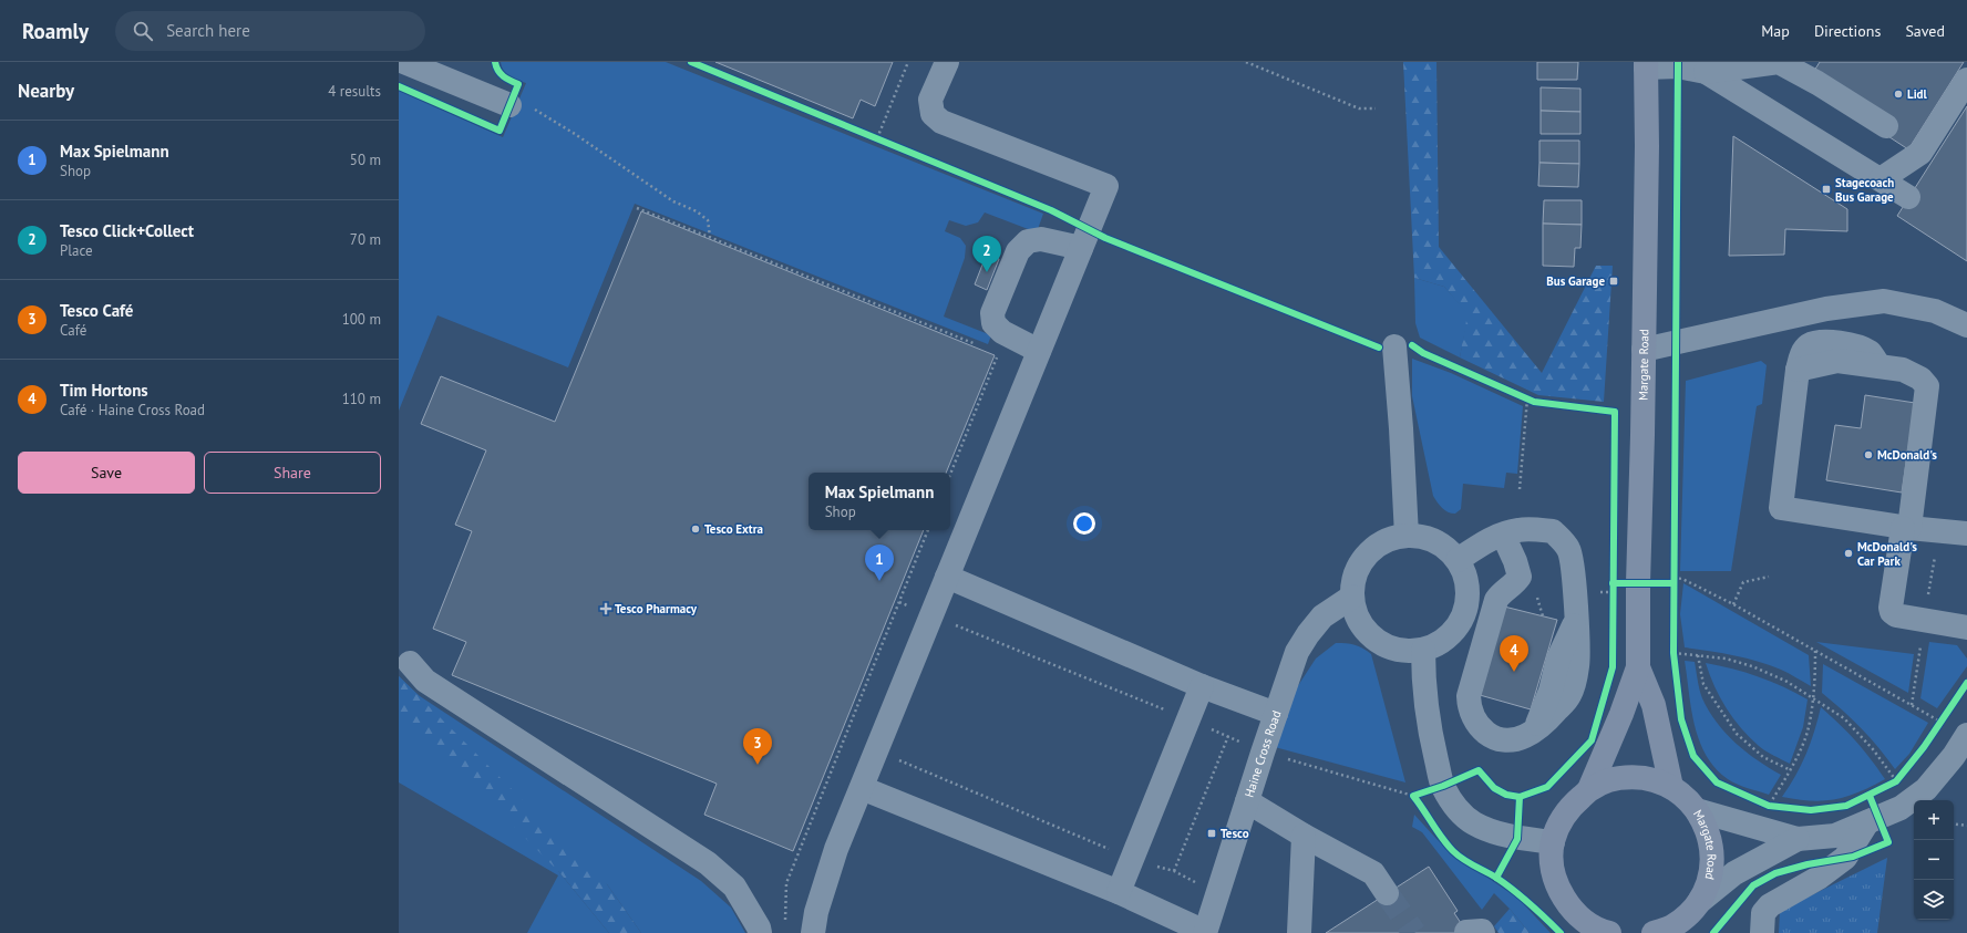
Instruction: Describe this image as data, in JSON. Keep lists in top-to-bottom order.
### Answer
{
  "streets": {
    "main road": ["Margate Road"],
    "street": ["Haine Cross Road"]
  },
  "places": {
    "other": [
      "Lidl",
      "McDonald's",
      "Tesco Extra",
      "McDonald's Car Park"
    ],
    "transit": ["Stagecoach Bus Garage", "Bus Garage", "Tesco"],
    "health": ["Tesco Pharmacy"]
  },
  "page": {
    "header": "Roamly",
    "search": "Search here",
    "nav": ["Map", "Directions", "Saved"],
    "heading": ["Nearby", "4 results"],
    "list": [
      {
        "mark": "1",
        "name": "Max Spielmann",
        "note": "Shop",
        "value": "50 m"
      },
      {
        "mark": "2",
        "name": "Tesco Click+Collect",
        "note": "Place",
        "value": "70 m"
      },
      {
        "mark": "3",
        "name": "Tesco Café",
        "note": "Café",
        "value": "100 m"
      },
      {
        "mark": "4",
        "name": "Tim Hortons",
        "note": "Café · Haine Cross Road",
        "value": "110 m"
      }
    ],
    "pins": [
      "2",
      "1",
      "4",
      "3"
    ],
    "buttons": ["Save", "Share"],
    "popup": ["Max Spielmann", "Shop"],
    "map_buttons": ["+", "−"]
  }
}
